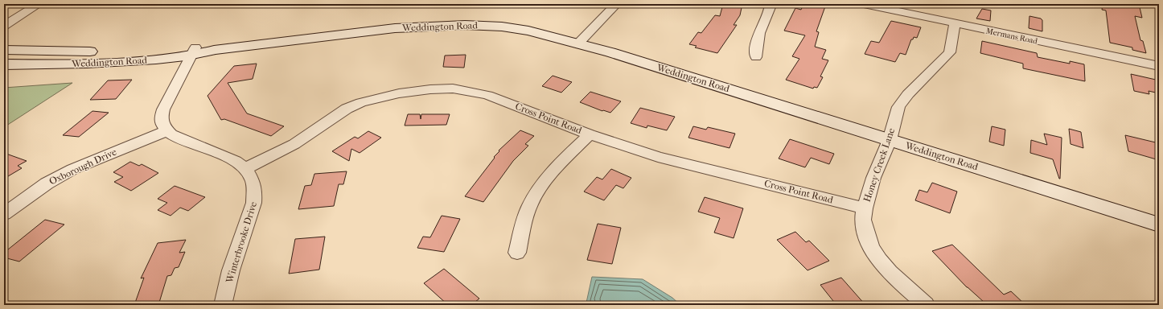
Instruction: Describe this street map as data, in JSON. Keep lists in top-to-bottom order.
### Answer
{
  "streets": {
    "main road": ["Weddington Road"],
    "street": [
      "Mermans Road",
      "Cross Point Road",
      "Honey Creek Lane",
      "Oxborough Drive",
      "Winterbrooke Drive"
    ]
  },
  "crossings": [
    ["Weddington Road", "Honey Creek Lane"],
    ["Mermans Road", "Honey Creek Lane"],
    ["Cross Point Road", "Honey Creek Lane"],
    ["Cross Point Road", "Winterbrooke Drive"],
    ["Oxborough Drive", "Winterbrooke Drive"]
  ]
}
